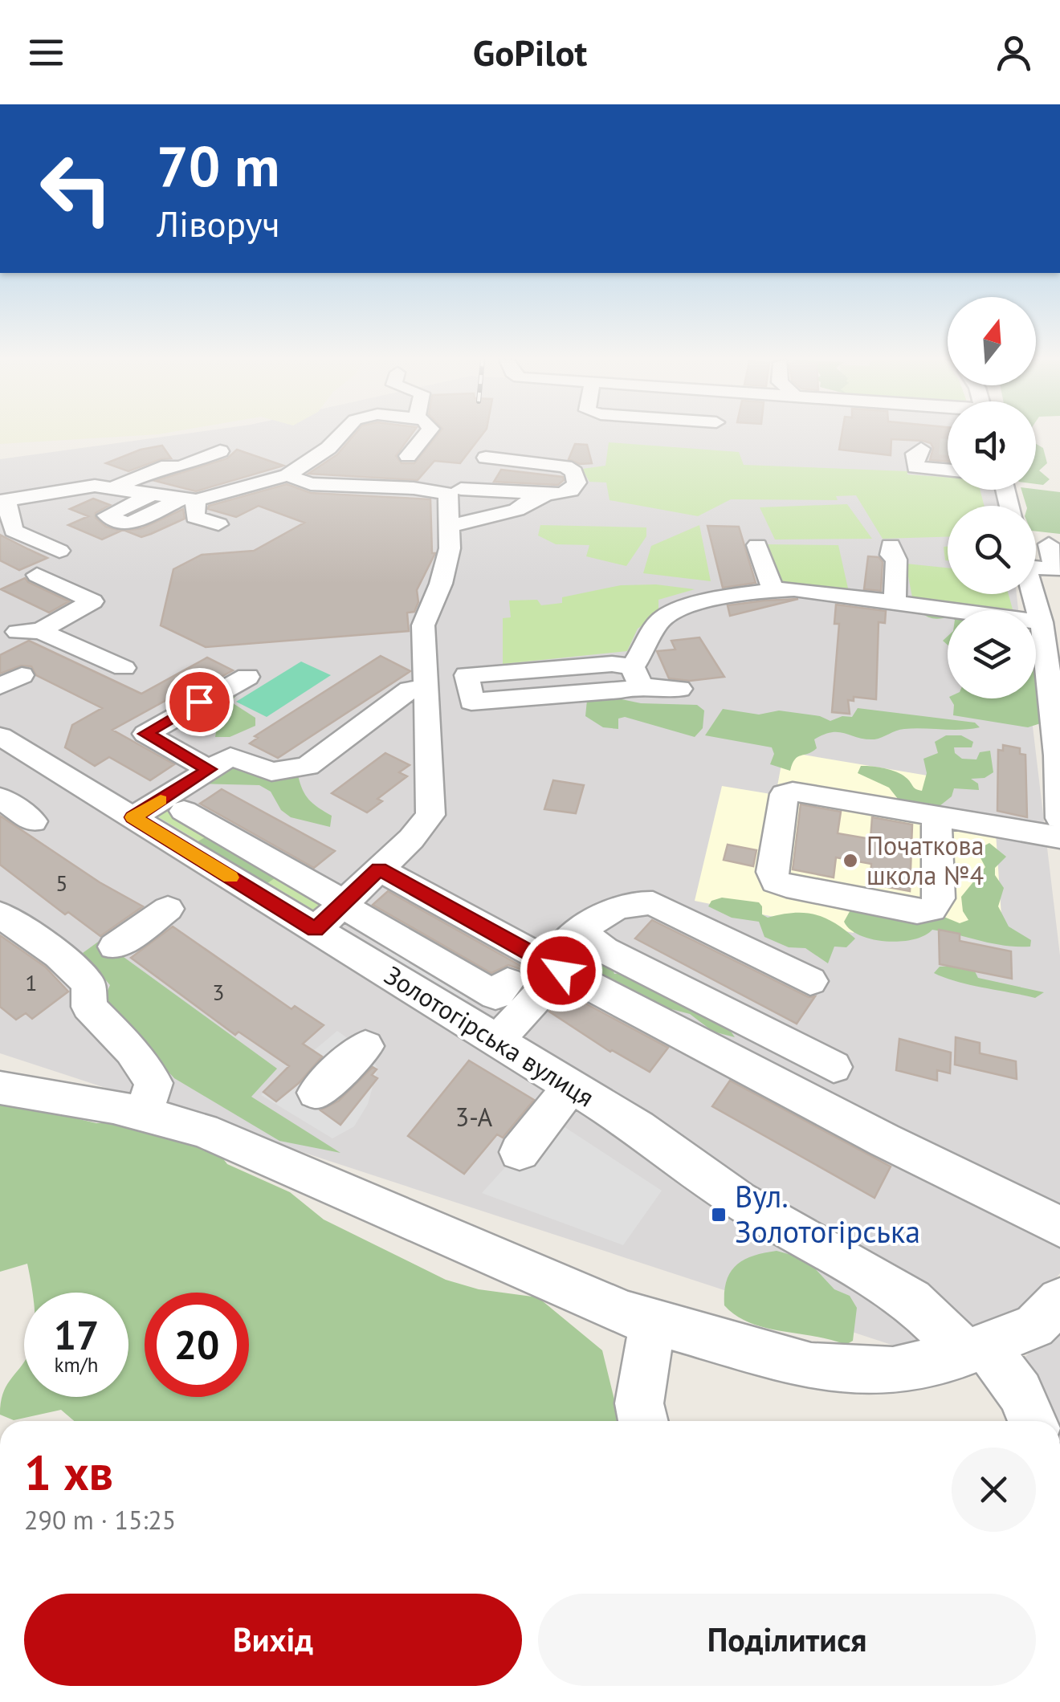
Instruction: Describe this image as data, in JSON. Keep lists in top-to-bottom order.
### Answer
{
  "streets": {
    "street": ["Золотогірська вулиця"]
  },
  "places": {
    "other": ["Початкова школа №4"],
    "transit": ["Вул. Золотогірська"]
  },
  "house_numbers": [
    "5",
    "1",
    "3",
    "3-А"
  ],
  "north": "top",
  "page": {
    "header": "GoPilot",
    "turn": ["70 m", "Ліворуч"],
    "speed": "17 km/h",
    "limit": "20",
    "heading": ["1 хв", "290 m · 15:25"],
    "buttons": ["Вихід", "Поділитися"]
  }
}
